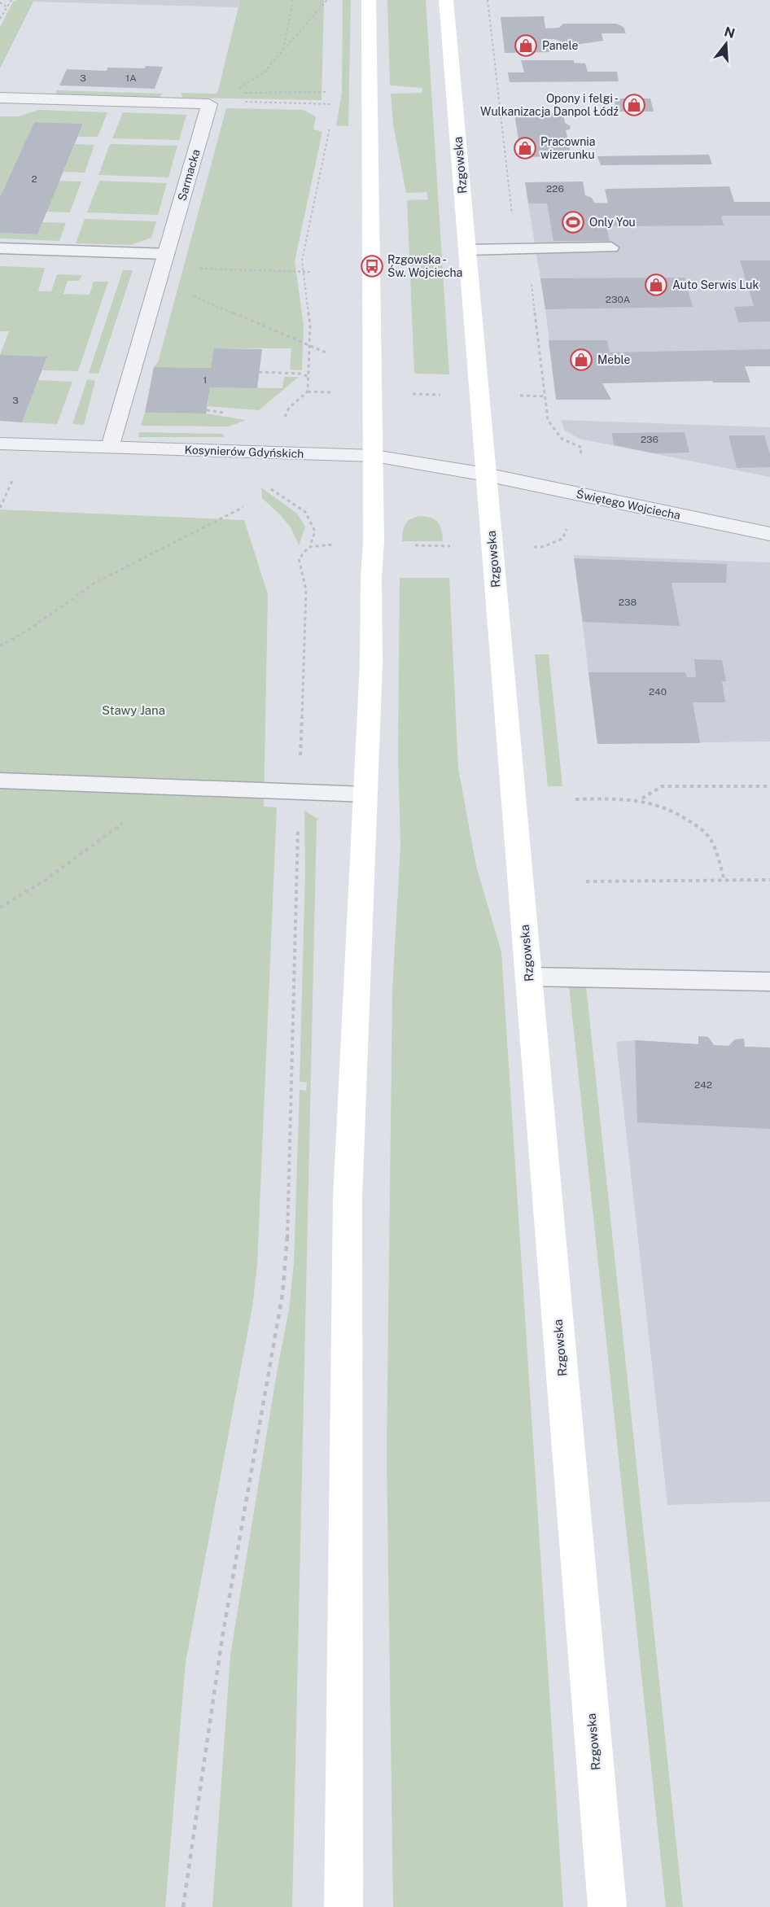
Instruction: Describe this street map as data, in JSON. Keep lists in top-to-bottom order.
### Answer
{
  "streets": {
    "main road": ["Rzgowska"],
    "street": ["Sarmacka", "Kosynierów Gdyńskich", "Świętego Wojciecha"]
  },
  "crossings": [
    ["Rzgowska", "Kosynierów Gdyńskich"],
    ["Rzgowska", "Świętego Wojciecha"],
    ["Sarmacka", "Kosynierów Gdyńskich"],
    ["Kosynierów Gdyńskich", "Świętego Wojciecha"]
  ],
  "parks": ["Stawy Jana"],
  "places": {
    "shop": [
      "Panele",
      "Opony i felgi - Wulkanizacja Danpol Łódź",
      "Pracownia wizerunku",
      "Auto Serwis Luk",
      "Meble"
    ],
    "sports": ["Only You"],
    "bus stop": ["Rzgowska - Św. Wojciecha"]
  },
  "house_numbers": [
    "3",
    "1A",
    "2",
    "226",
    "230A",
    "1",
    "3",
    "236",
    "238",
    "240",
    "242"
  ],
  "north": "top"
}
